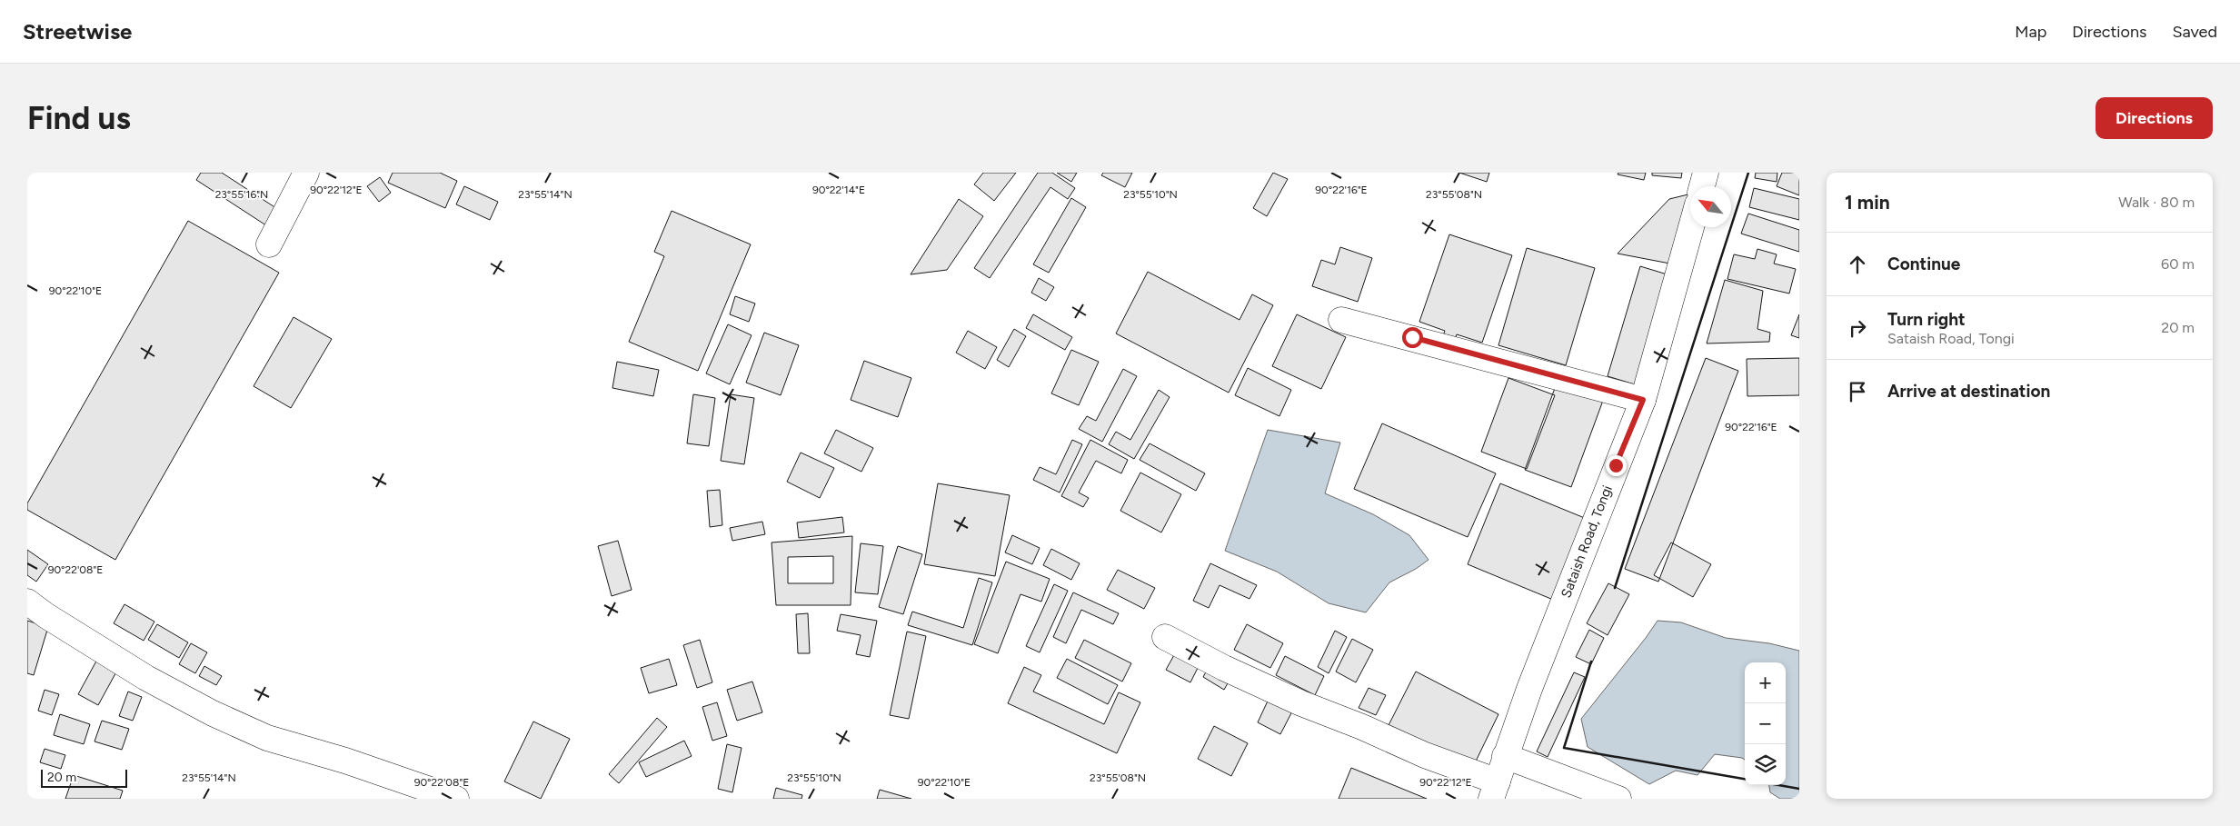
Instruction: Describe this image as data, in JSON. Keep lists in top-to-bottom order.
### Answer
{
  "streets": {
    "street": ["Sataish Road, Tongi"]
  },
  "scale_bar": "20 m",
  "north": "top left",
  "page": {
    "header": "Streetwise",
    "nav": ["Map", "Directions", "Saved"],
    "buttons": "Directions",
    "title": "Find us",
    "heading": ["1 min", "Walk · 80 m"],
    "list": [
      ["Continue", "60 m"],
      ["Turn right", "Sataish Road, Tongi", "20 m"],
      "Arrive at destination"
    ],
    "map_buttons": ["+", "−"],
    "scale": "20 m"
  },
  "coordinates": [
    "90°22'16\"E",
    "90°22'12\"E",
    "90°22'14\"E",
    "23°55'08\"N",
    "23°55'16\"N",
    "23°55'14\"N",
    "23°55'10\"N",
    "90°22'10\"E",
    "90°22'08\"E"
  ]
}
